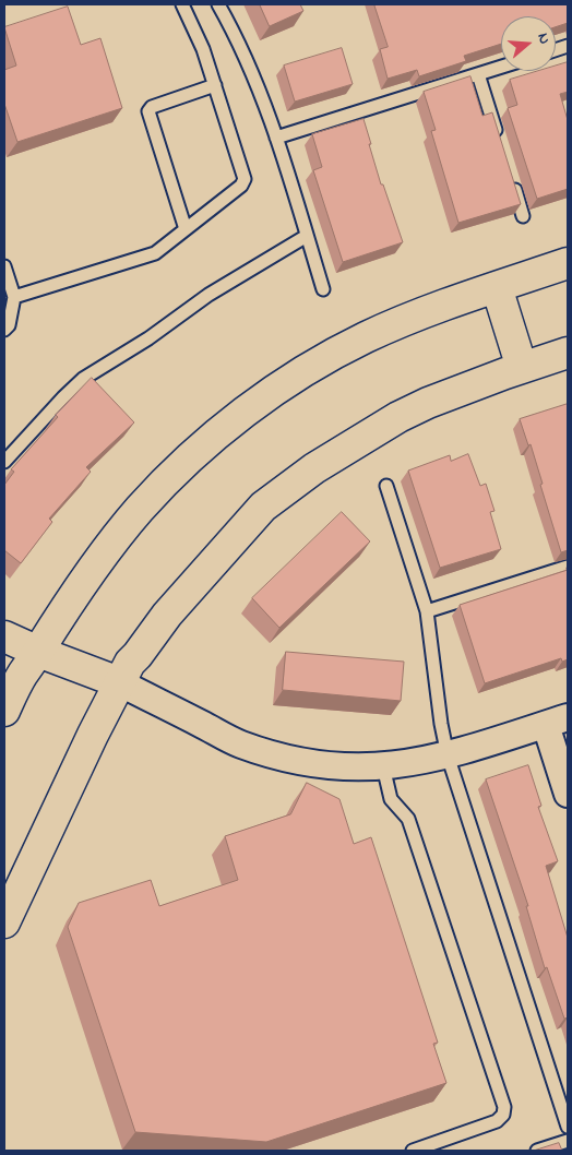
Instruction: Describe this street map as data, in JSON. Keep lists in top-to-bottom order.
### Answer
{
  "north": "right"
}
